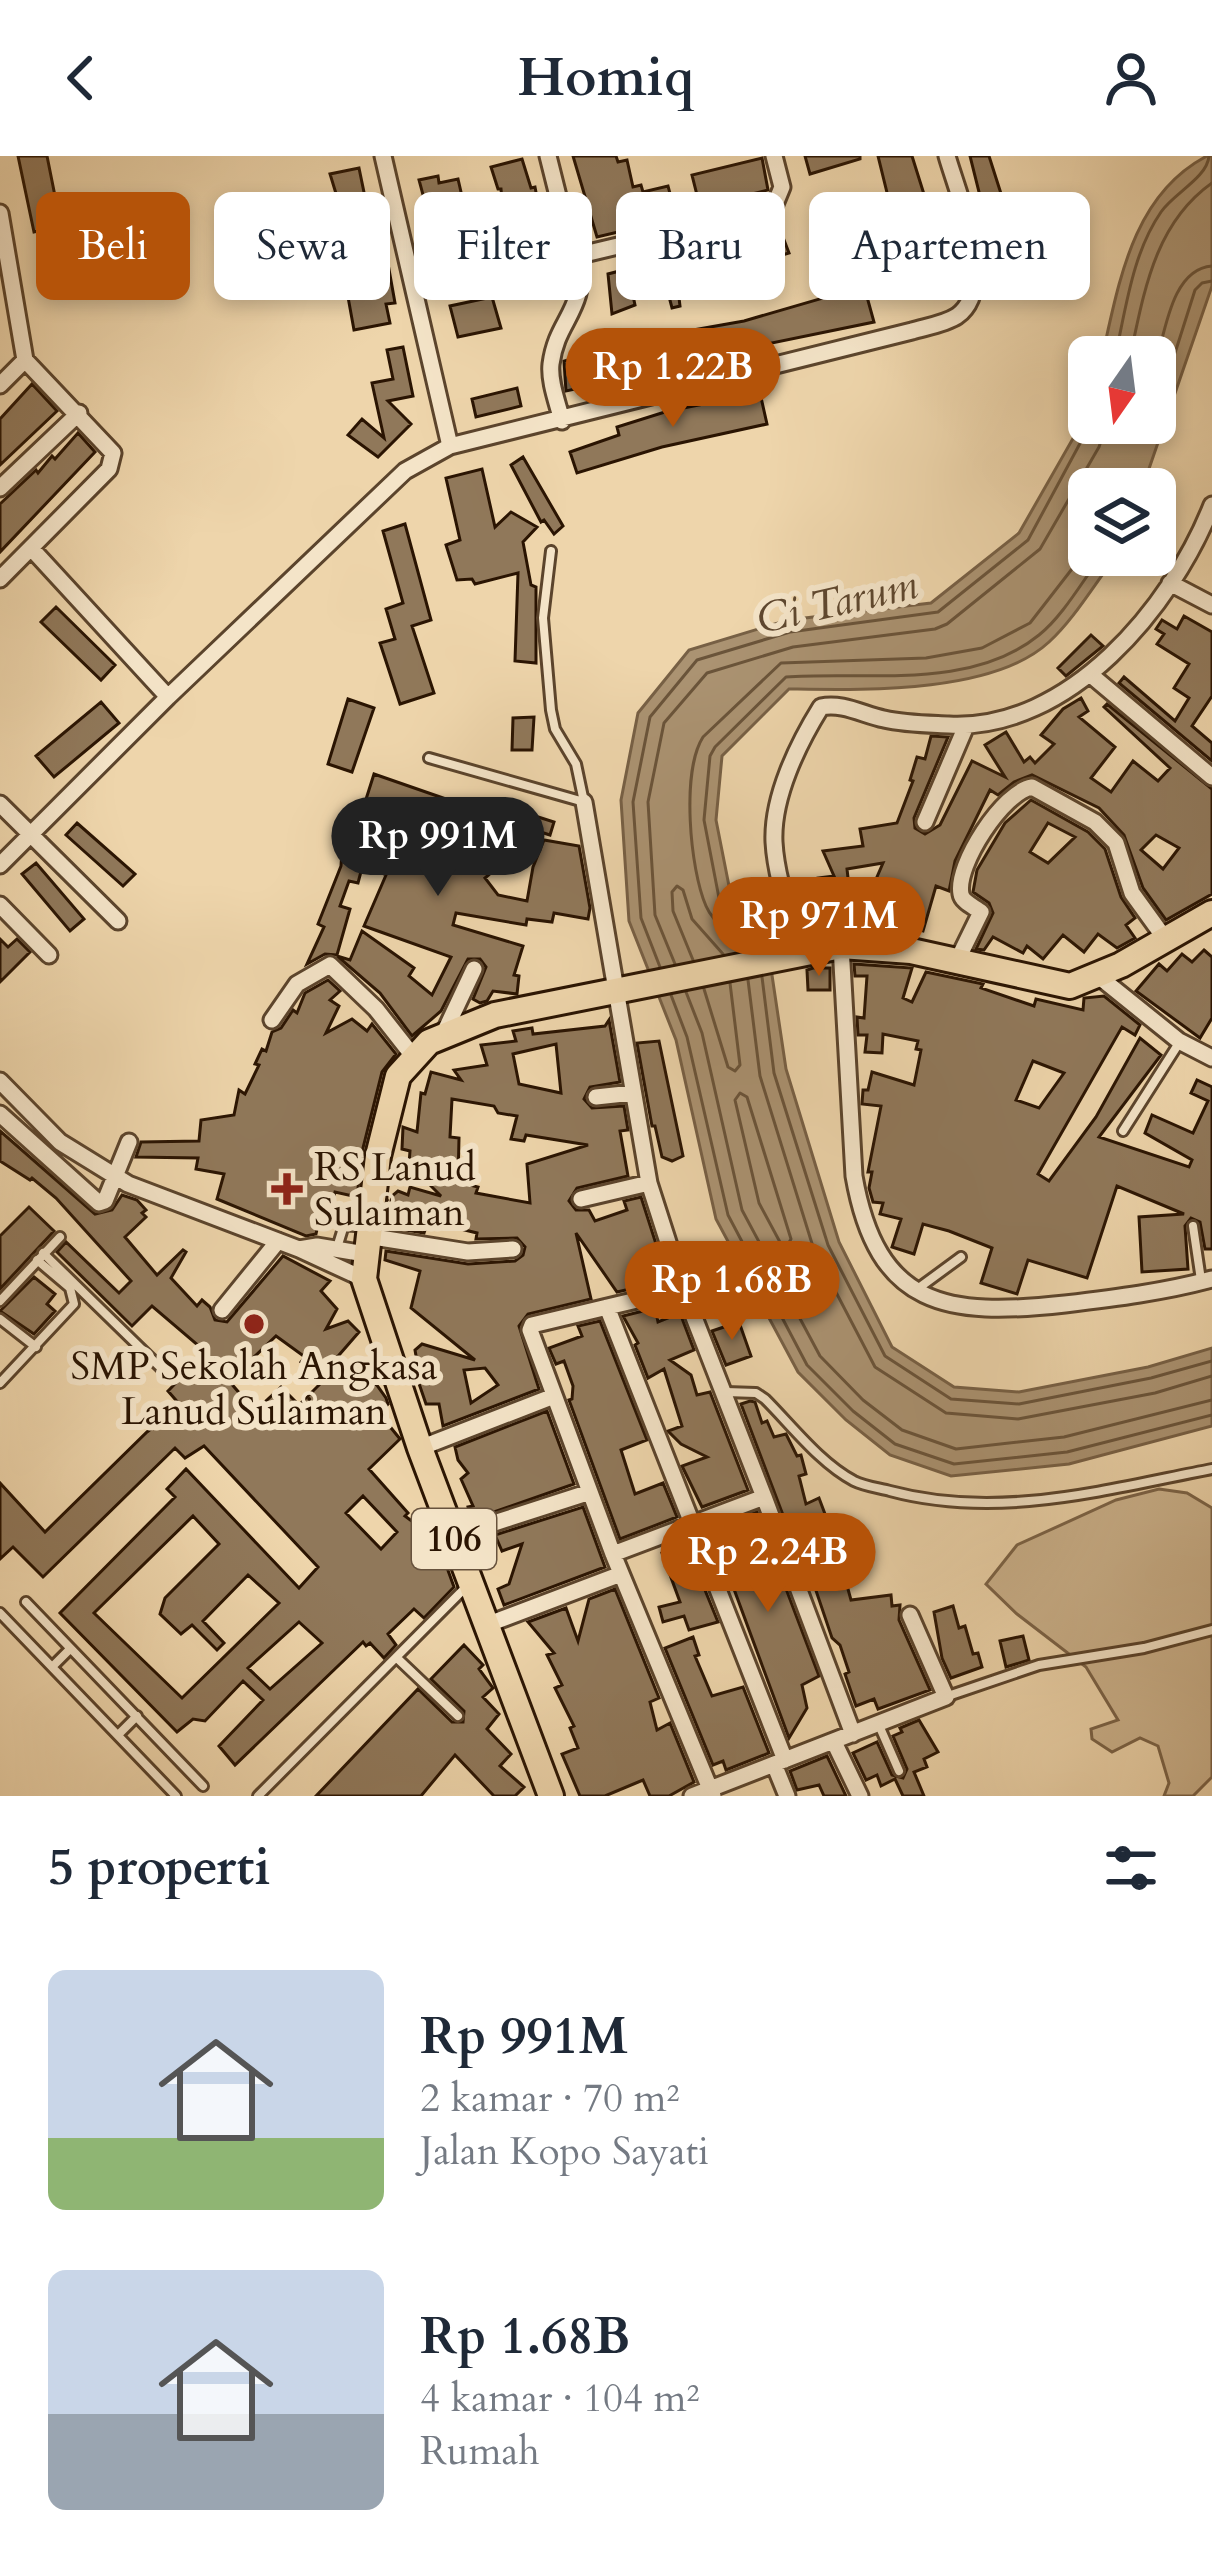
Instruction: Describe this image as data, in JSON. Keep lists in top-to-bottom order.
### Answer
{
  "streets": {
    "main road": ["106"]
  },
  "water": ["Ci Tarum"],
  "places": {
    "health": ["RS Lanud Sulaiman"],
    "other": ["SMP Sekolah Angkasa Lanud Sulaiman"]
  },
  "north": "bottom",
  "page": {
    "header": "Homiq",
    "chip": [
      "Beli",
      "Sewa",
      "Filter",
      "Baru",
      "Apartemen"
    ],
    "price": [
      "Rp 1.22B",
      "Rp 991M",
      "Rp 971M",
      "Rp 1.68B",
      "Rp 2.24B"
    ],
    "heading": "5 properti",
    "list": [
      {
        "name": "Rp 991M",
        "note": "2 kamar · 70 m² · Jalan Kopo Sayati"
      },
      {
        "name": "Rp 1.68B",
        "note": "4 kamar · 104 m² · Rumah"
      }
    ]
  }
}
